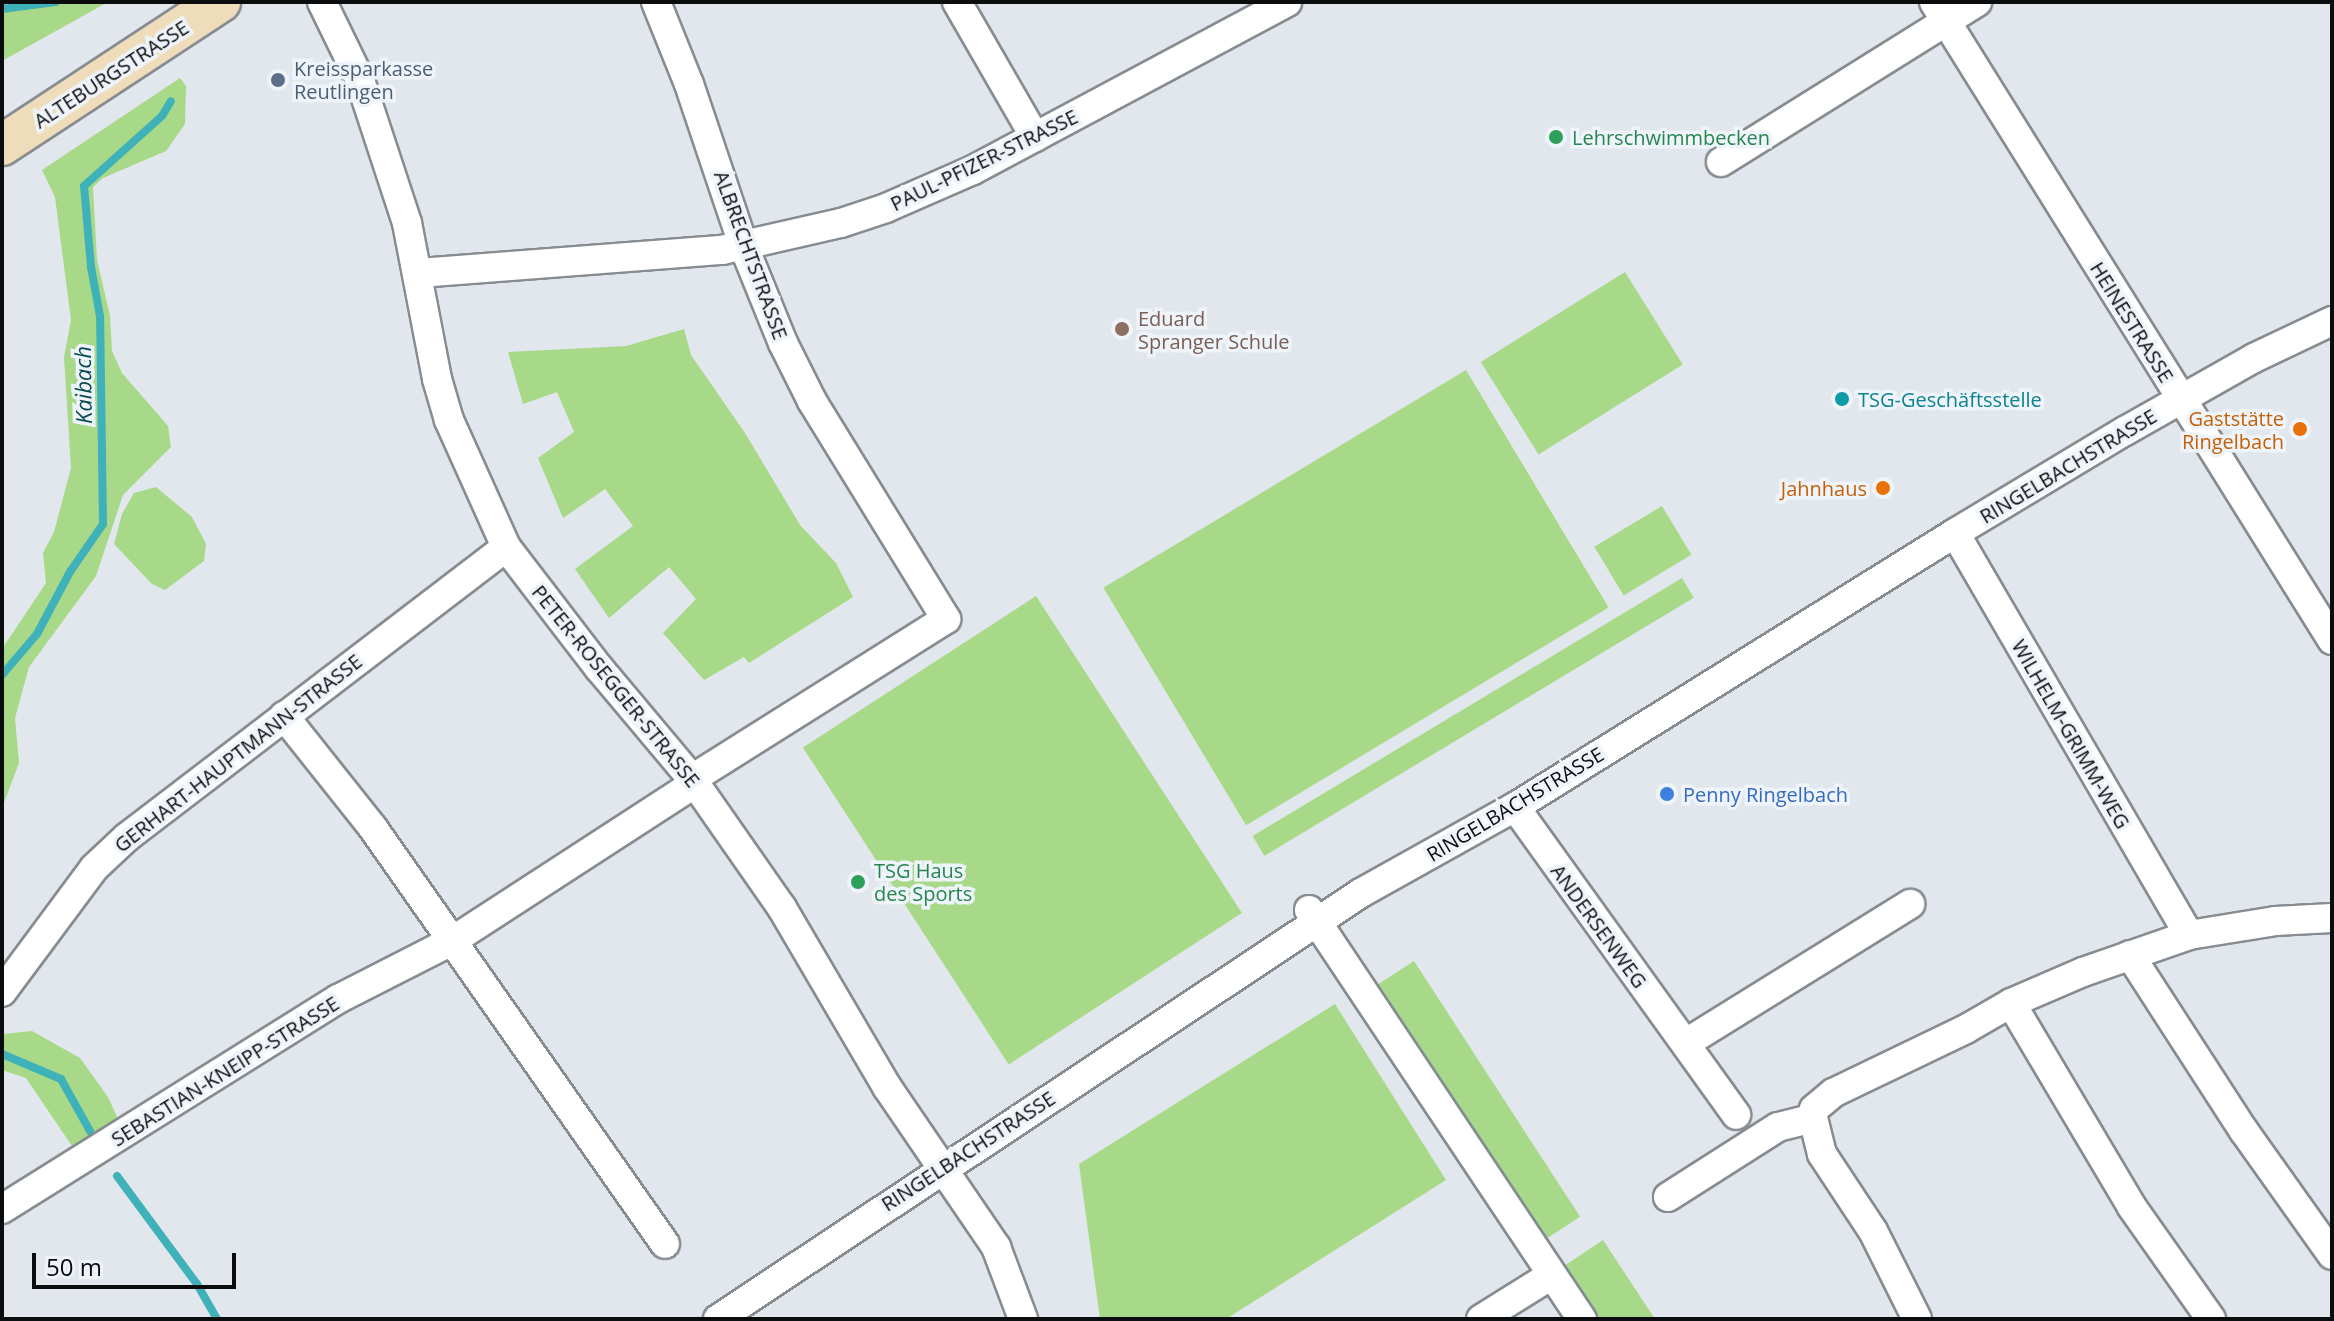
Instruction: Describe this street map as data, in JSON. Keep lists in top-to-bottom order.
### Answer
{
  "streets": {
    "main road": ["ALTEBURGSTRASSE"],
    "street": [
      "PAUL-PFIZER-STRASSE",
      "ALBRECHTSTRASSE",
      "HEINESTRASSE",
      "RINGELBACHSTRASSE",
      "PETER-ROSEGGER-STRASSE",
      "WILHELM-GRIMM-WEG",
      "GERHART-HAUPTMANN-STRASSE",
      "ANDERSENWEG",
      "SEBASTIAN-KNEIPP-STRASSE"
    ]
  },
  "crossings": [
    ["PAUL-PFIZER-STRASSE", "ALBRECHTSTRASSE"],
    ["PAUL-PFIZER-STRASSE", "PETER-ROSEGGER-STRASSE"],
    ["ALBRECHTSTRASSE", "SEBASTIAN-KNEIPP-STRASSE"],
    ["HEINESTRASSE", "RINGELBACHSTRASSE"],
    ["RINGELBACHSTRASSE", "PETER-ROSEGGER-STRASSE"],
    ["RINGELBACHSTRASSE", "WILHELM-GRIMM-WEG"],
    ["RINGELBACHSTRASSE", "ANDERSENWEG"],
    ["PETER-ROSEGGER-STRASSE", "GERHART-HAUPTMANN-STRASSE"],
    ["PETER-ROSEGGER-STRASSE", "SEBASTIAN-KNEIPP-STRASSE"]
  ],
  "water": ["Kaibach"],
  "places": [
    "Kreissparkasse Reutlingen",
    "Lehrschwimmbecken",
    "Eduard Spranger Schule",
    "TSG-Geschäftsstelle",
    "Gaststätte Ringelbach",
    "Jahnhaus",
    "Penny Ringelbach",
    "TSG Haus des Sports"
  ],
  "scale_bar": "50 m"
}
